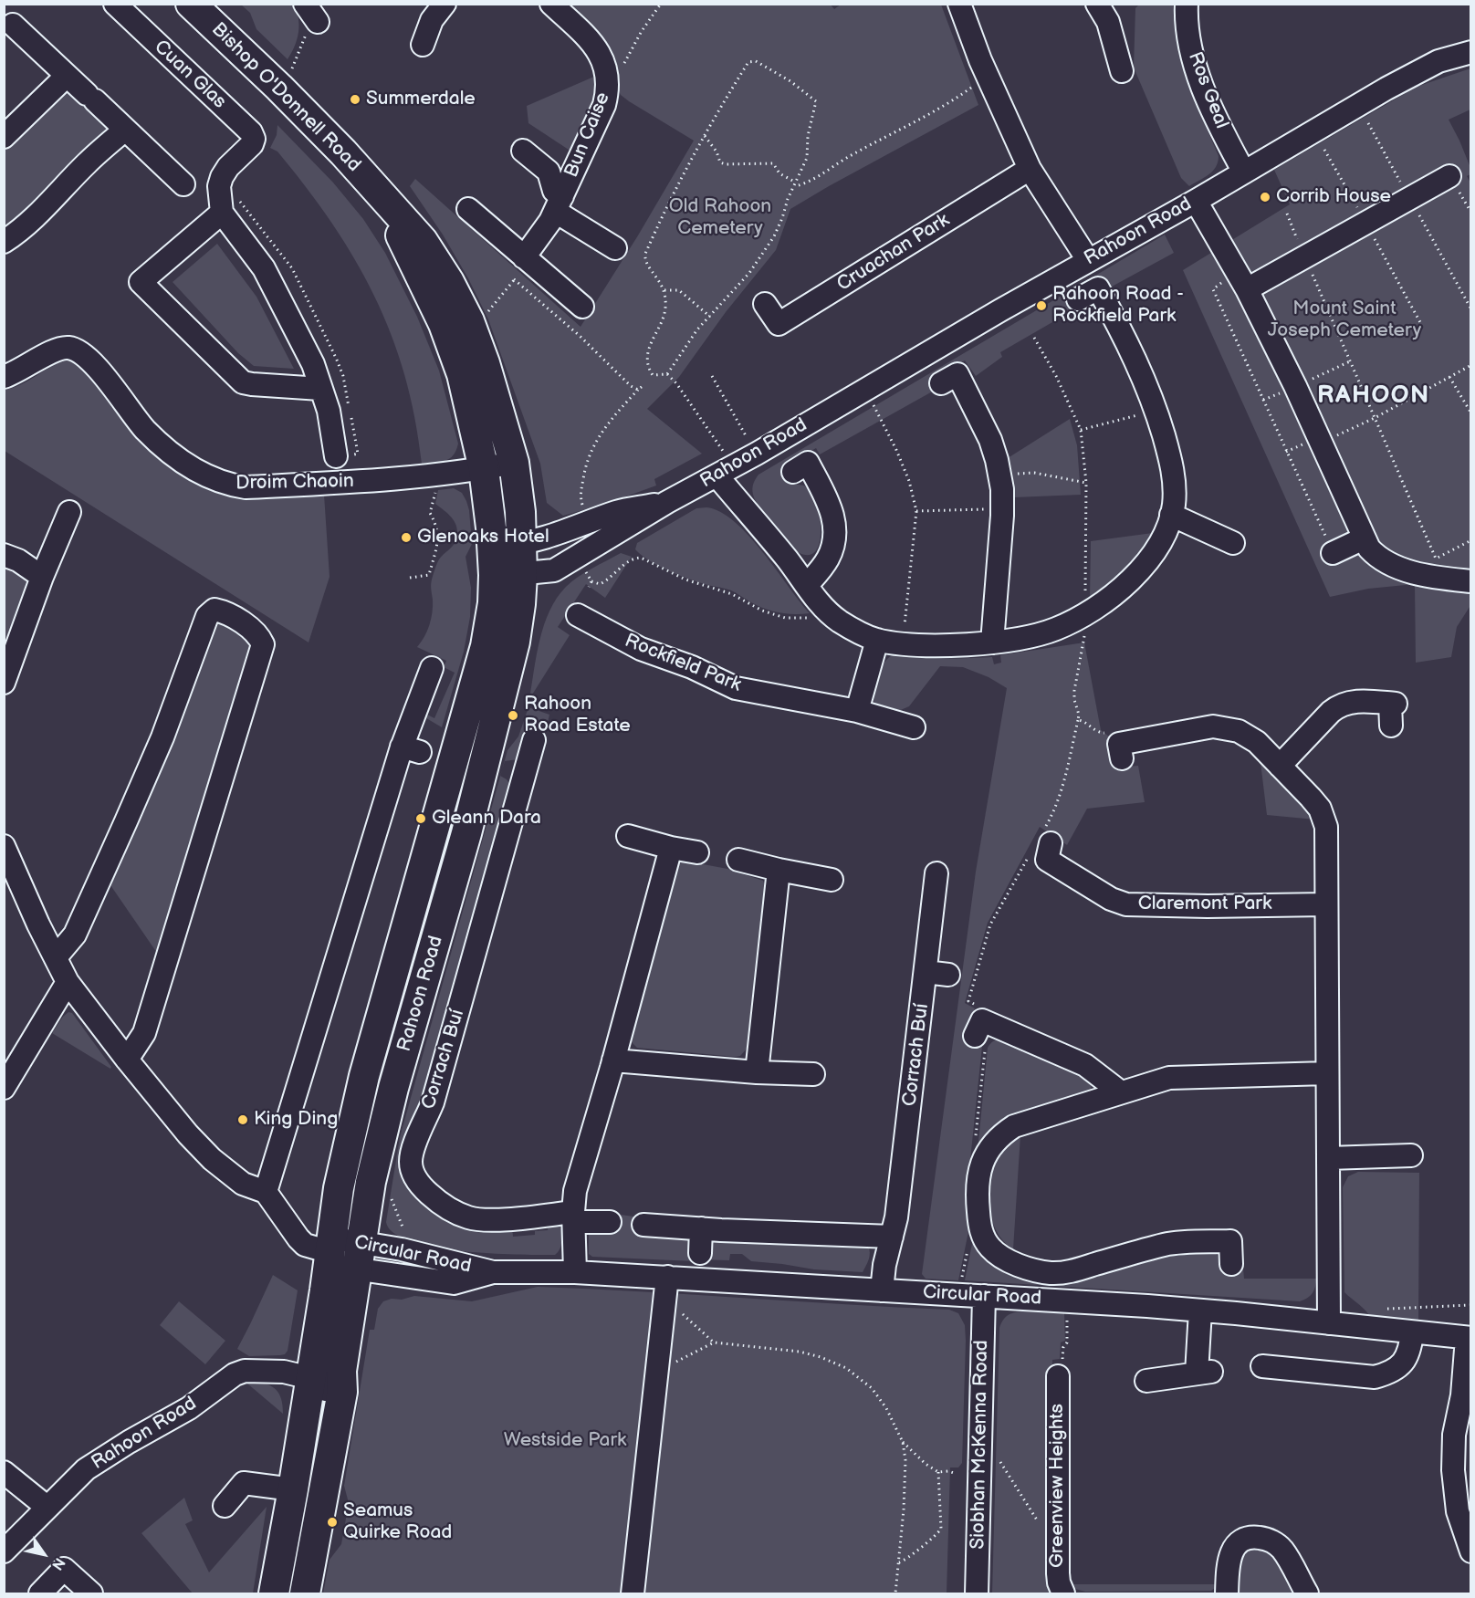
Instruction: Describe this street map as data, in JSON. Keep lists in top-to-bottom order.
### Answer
{
  "streets": {
    "main road": ["Bishop O'Donnell Road", "Rahoon Road"],
    "street": [
      "Cuan Glas",
      "Ros Geal",
      "Bun Caise",
      "Cruachan Park",
      "Droim Chaoin",
      "Rockfield Park",
      "Claremont Park",
      "Corrach Buí",
      "Circular Road",
      "Siobhan McKenna Road",
      "Greenview Heights"
    ]
  },
  "crossings": [
    ["Ros Geal", "Rahoon Road"],
    ["Bishop O'Donnell Road", "Rahoon Road"],
    ["Bishop O'Donnell Road", "Droim Chaoin"],
    ["Rahoon Road", "Circular Road"],
    ["Corrach Buí", "Circular Road"],
    ["Circular Road", "Siobhan McKenna Road"]
  ],
  "districts": ["RAHOON"],
  "parks": ["Old Rahoon Cemetery", "Mount Saint Joseph Cemetery", "Westside Park"],
  "places": [
    "Summerdale",
    "Corrib House",
    "Rahoon Road - Rockfield Park",
    "Glenoaks Hotel",
    "Rahoon Road Estate",
    "Gleann Dara",
    "King Ding",
    "Seamus Quirke Road"
  ],
  "north": "bottom right"
}
